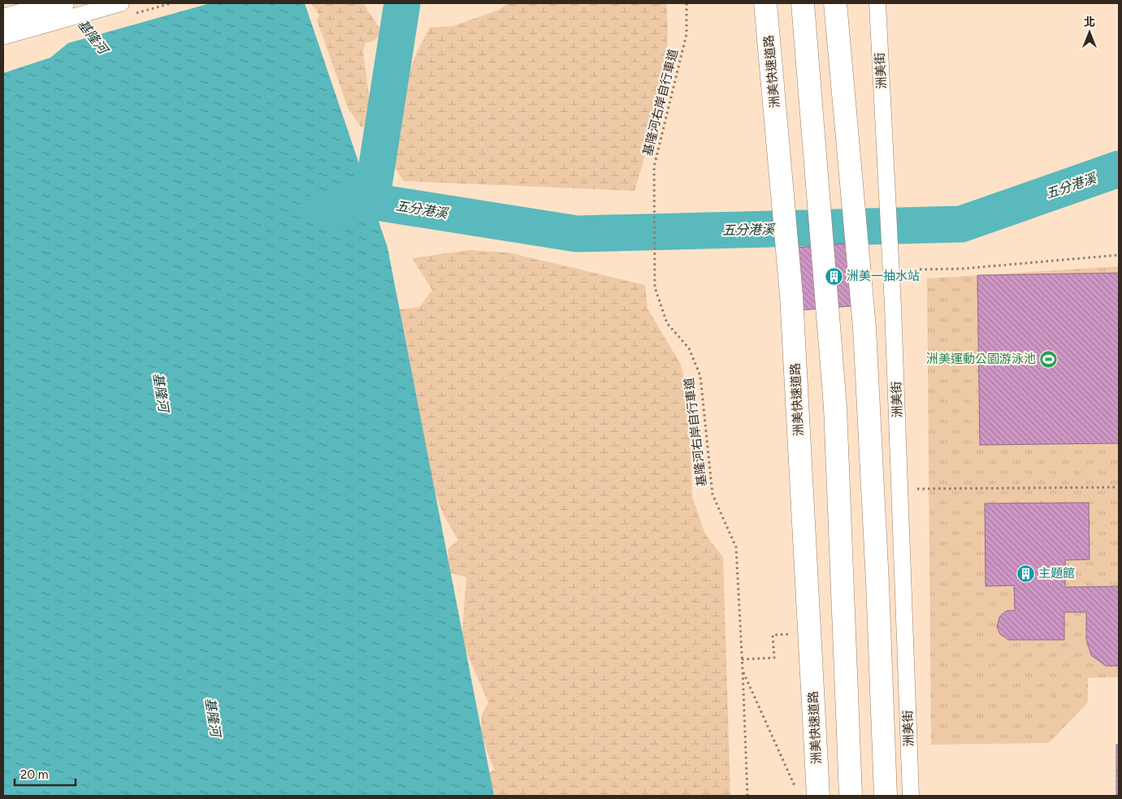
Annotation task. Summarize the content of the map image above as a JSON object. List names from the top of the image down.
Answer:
{
  "streets": {
    "main road": ["洲美快速道路"],
    "street": ["洲美街"],
    "path": ["基隆河右岸自行車道"]
  },
  "water": ["基隆河", "五分港溪"],
  "places": {
    "building": ["洲美一抽水站", "主題館"],
    "sports": ["洲美運動公園游泳池"]
  },
  "scale_bar": "20 m",
  "north": "top"
}
